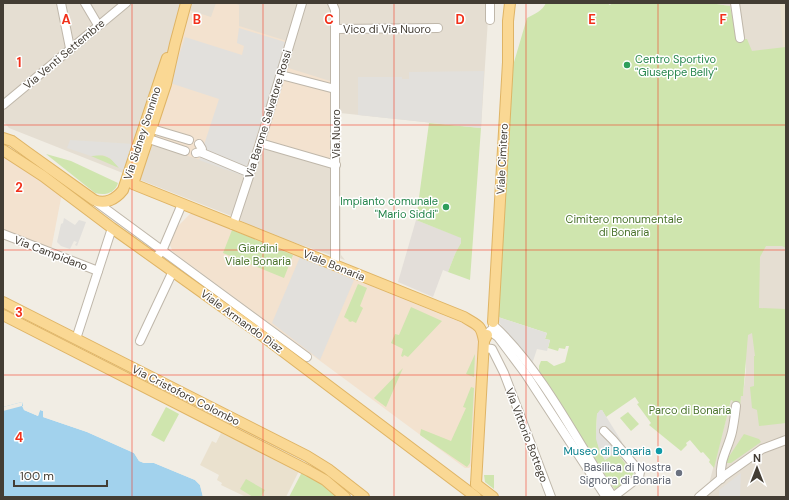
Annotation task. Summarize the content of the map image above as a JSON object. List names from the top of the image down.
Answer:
{
  "streets": {
    "main road": [
      "Via Sidney Sonnino",
      "Viale Cimitero",
      "Viale Bonaria",
      "Viale Armando Diaz",
      "Via Cristoforo Colombo"
    ],
    "street": [
      "Vico di Via Nuoro",
      "Via Venti Settembre",
      "Via Barone Salvatore Rossi",
      "Via Nuoro",
      "Via Campidano",
      "Via Vittorio Bottego"
    ]
  },
  "crossings": [
    ["Vico di Via Nuoro", "Via Nuoro"],
    ["Via Barone Salvatore Rossi", "Viale Bonaria"],
    ["Via Sidney Sonnino", "Viale Bonaria"],
    ["Via Sidney Sonnino", "Viale Armando Diaz"],
    ["Via Nuoro", "Viale Bonaria"],
    ["Viale Cimitero", "Viale Bonaria"],
    ["Viale Cimitero", "Viale Armando Diaz"],
    ["Viale Cimitero", "Via Vittorio Bottego"],
    ["Viale Bonaria", "Via Vittorio Bottego"]
  ],
  "parks": ["Cimitero monumentale di Bonaria", "Giardini Viale Bonaria", "Parco di Bonaria"],
  "places": [
    "Centro Sportivo \"Giuseppe Belly\"",
    "Impianto comunale \"Mario Siddi\"",
    "Museo di Bonaria",
    "Basilica di Nostra Signora di Bonaria"
  ],
  "scale_bar": "100 m",
  "north": "top",
  "grid": {
    "columns": [
      "A",
      "B",
      "C",
      "D",
      "E",
      "F"
    ],
    "rows": [
      "1",
      "2",
      "3",
      "4"
    ]
  }
}
